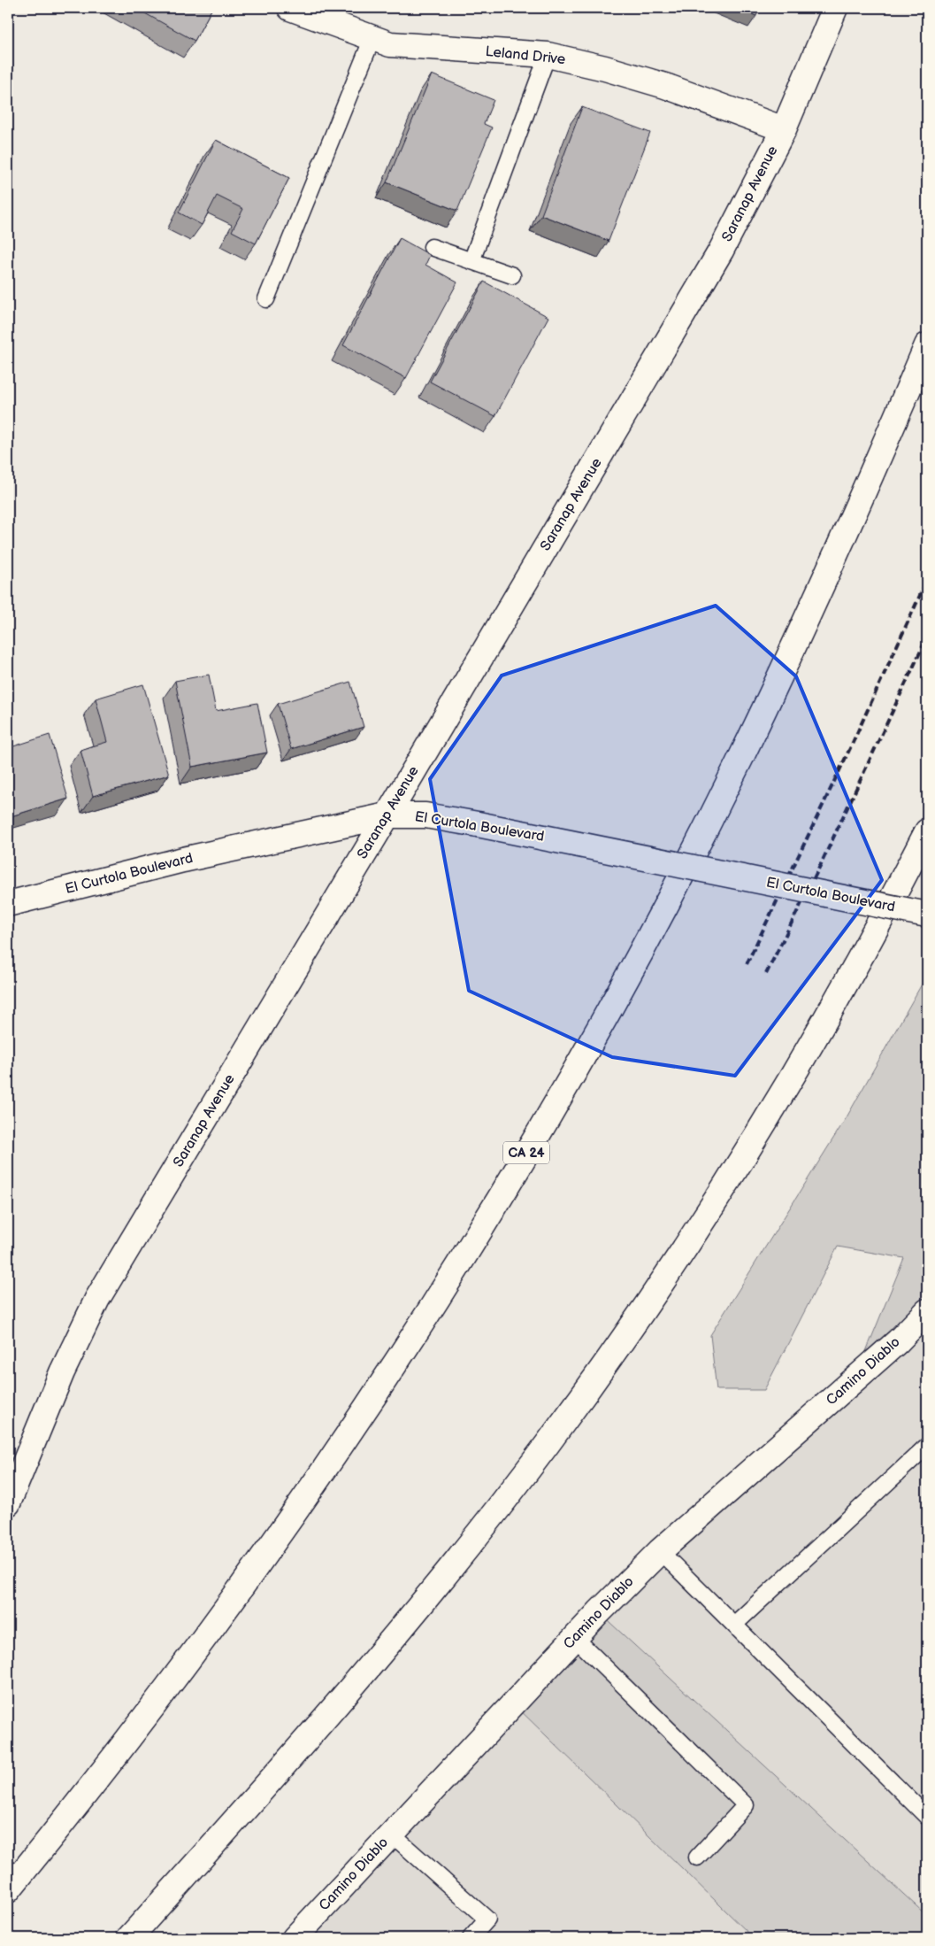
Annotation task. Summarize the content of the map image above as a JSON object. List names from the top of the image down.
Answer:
{
  "streets": {
    "main road": [
      "Leland Drive",
      "Saranap Avenue",
      "El Curtola Boulevard",
      "CA 24",
      "Camino Diablo"
    ]
  },
  "crossings": [
    ["Leland Drive", "Saranap Avenue"],
    ["Saranap Avenue", "El Curtola Boulevard"]
  ]
}
